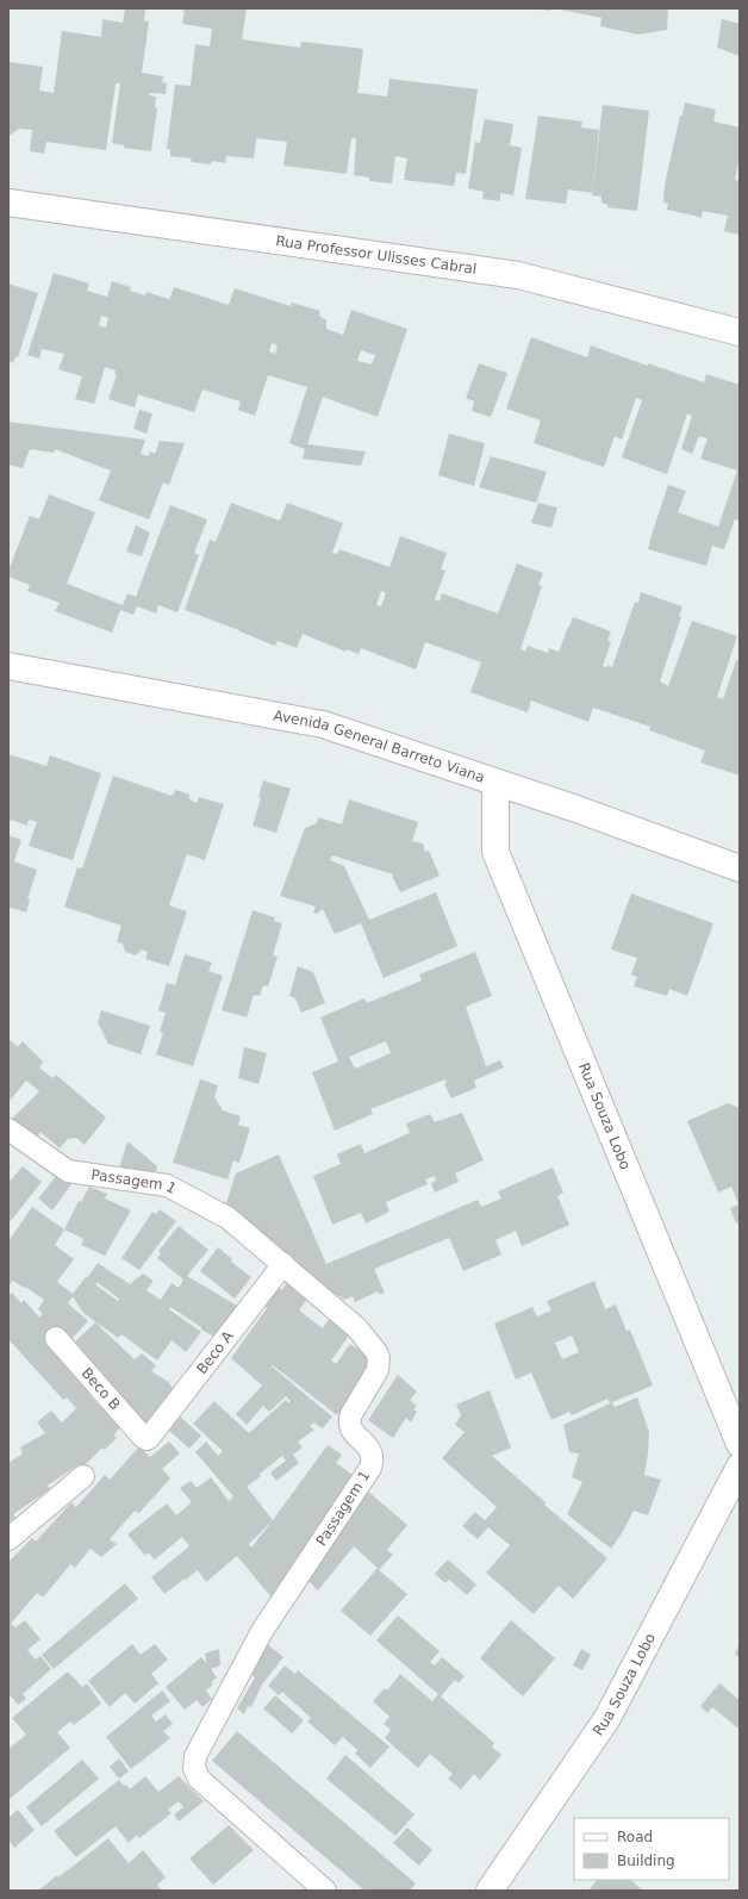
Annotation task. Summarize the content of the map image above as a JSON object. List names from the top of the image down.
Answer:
{
  "streets": {
    "street": ["Rua Professor Ulisses Cabral", "Avenida General Barreto Viana", "Rua Souza Lobo"],
    "lane": ["Passagem 1", "Beco A", "Beco B"]
  },
  "crossings": [
    ["Avenida General Barreto Viana", "Rua Souza Lobo"],
    ["Passagem 1", "Beco A"],
    ["Beco A", "Beco B"]
  ],
  "legend": ["Road", "Building"]
}
